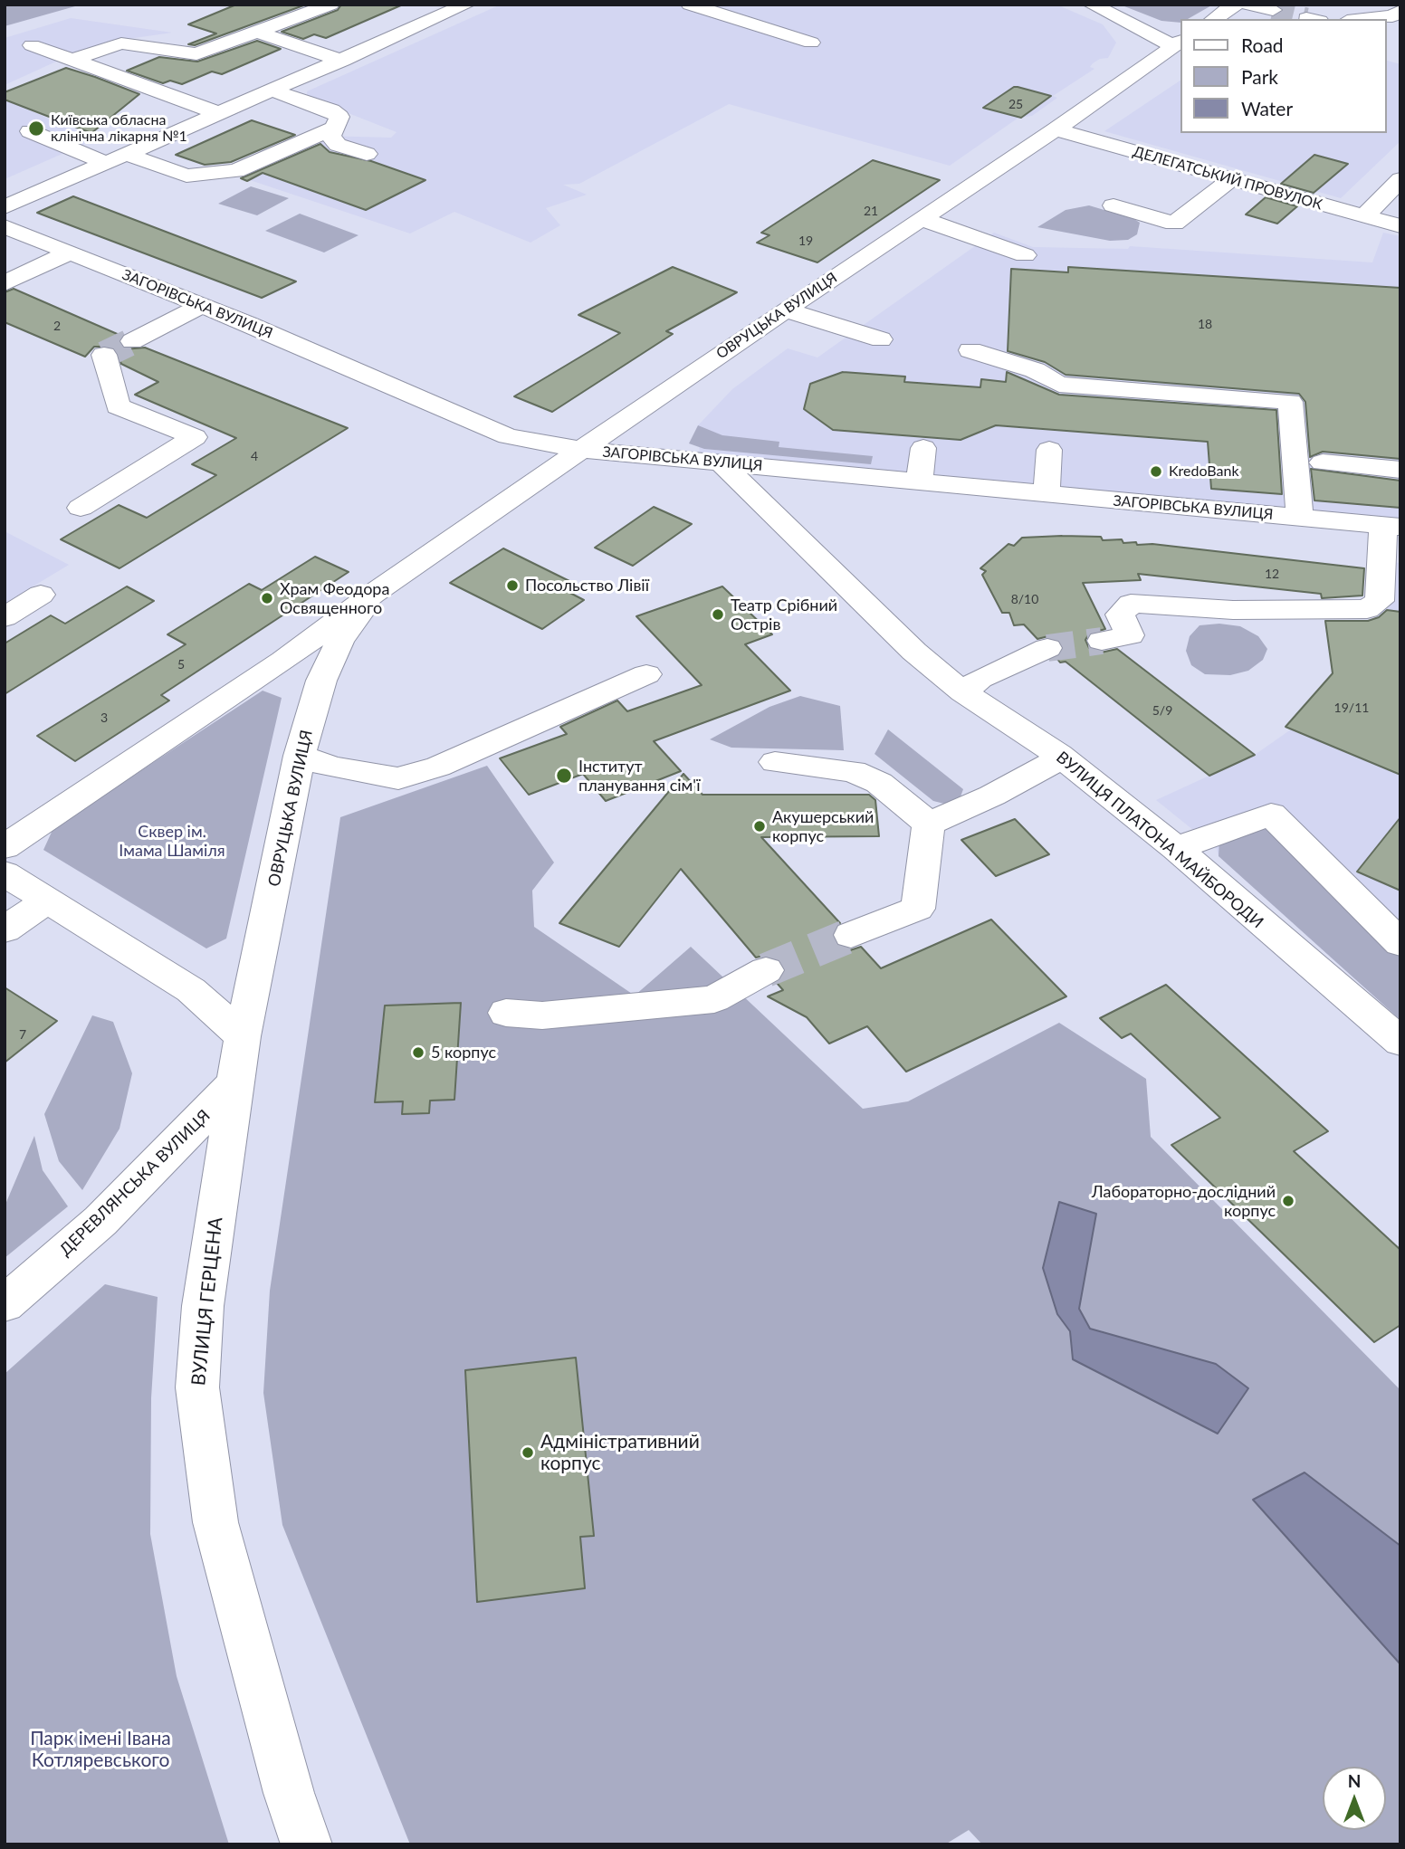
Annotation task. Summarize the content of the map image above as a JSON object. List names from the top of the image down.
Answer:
{
  "streets": {
    "street": [
      "ДЕЛЕГАТСЬКИЙ ПРОВУЛОК",
      "ЗАГОРІВСЬКА ВУЛИЦЯ",
      "ОВРУЦЬКА ВУЛИЦЯ",
      "ВУЛИЦЯ ПЛАТОНА МАЙБОРОДИ",
      "ДЕРЕВЛЯНСЬКА ВУЛИЦЯ",
      "ВУЛИЦЯ ГЕРЦЕНА"
    ]
  },
  "crossings": [
    ["ДЕЛЕГАТСЬКИЙ ПРОВУЛОК", "ОВРУЦЬКА ВУЛИЦЯ"],
    ["ЗАГОРІВСЬКА ВУЛИЦЯ", "ОВРУЦЬКА ВУЛИЦЯ"],
    ["ЗАГОРІВСЬКА ВУЛИЦЯ", "ВУЛИЦЯ ПЛАТОНА МАЙБОРОДИ"],
    ["ОВРУЦЬКА ВУЛИЦЯ", "ВУЛИЦЯ ГЕРЦЕНА"],
    ["ДЕРЕВЛЯНСЬКА ВУЛИЦЯ", "ВУЛИЦЯ ГЕРЦЕНА"]
  ],
  "parks": ["Сквер ім. Імама Шаміля", "Парк імені Івана Котляревського"],
  "places": [
    "Київська обласна клінічна лікарня №1",
    "KredoBank",
    "Посольство Лівії",
    "Храм Феодора Освященного",
    "Театр Срібний Острів",
    "Інститут планування сім'ї",
    "Акушерський корпус",
    "5 корпус",
    "Лабораторно-дослідний корпус",
    "Адміністративний корпус"
  ],
  "house_numbers": [
    "25",
    "21",
    "19",
    "18",
    "2",
    "4",
    "12",
    "8/10",
    "5",
    "19/11",
    "5/9",
    "3",
    "7"
  ],
  "legend": ["Road", "Park", "Water"],
  "north": "top"
}
